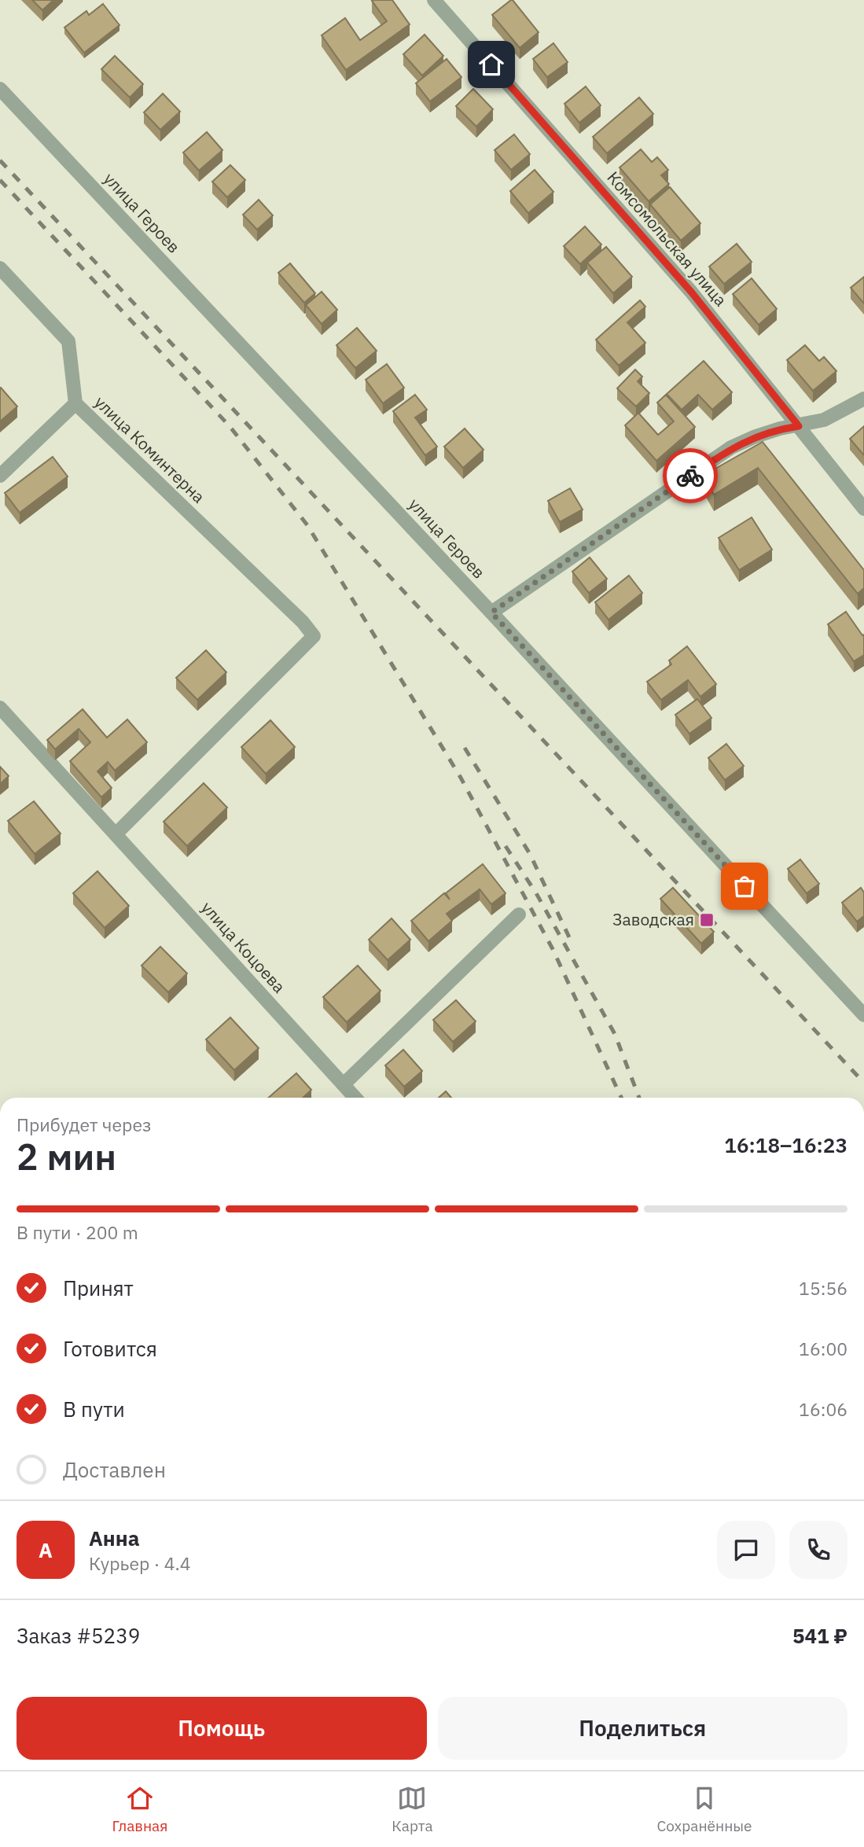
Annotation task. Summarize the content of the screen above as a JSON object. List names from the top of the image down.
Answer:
{
  "streets": {
    "street": [
      "улица Героев",
      "Комсомольская улица",
      "улица Коминтерна",
      "улица Коцоева"
    ]
  },
  "crossings": [
    ["улица Коминтерна", "улица Коцоева"]
  ],
  "places": {
    "transit": ["Заводская"]
  },
  "page": {
    "heading": ["2 мин", "Прибудет через", "16:18–16:23"],
    "panel": [
      "Анна",
      "Курьер · 4.4",
      "Заказ #5239",
      "541 ₽"
    ],
    "bar": "В пути · 200 m",
    "list": [
      ["Принят", "15:56"],
      ["Готовится", "16:00"],
      ["В пути", "16:06"],
      "Доставлен"
    ],
    "round": "А",
    "buttons": ["Помощь", "Поделиться"],
    "tabs": ["Главная", "Карта", "Сохранённые"]
  }
}
